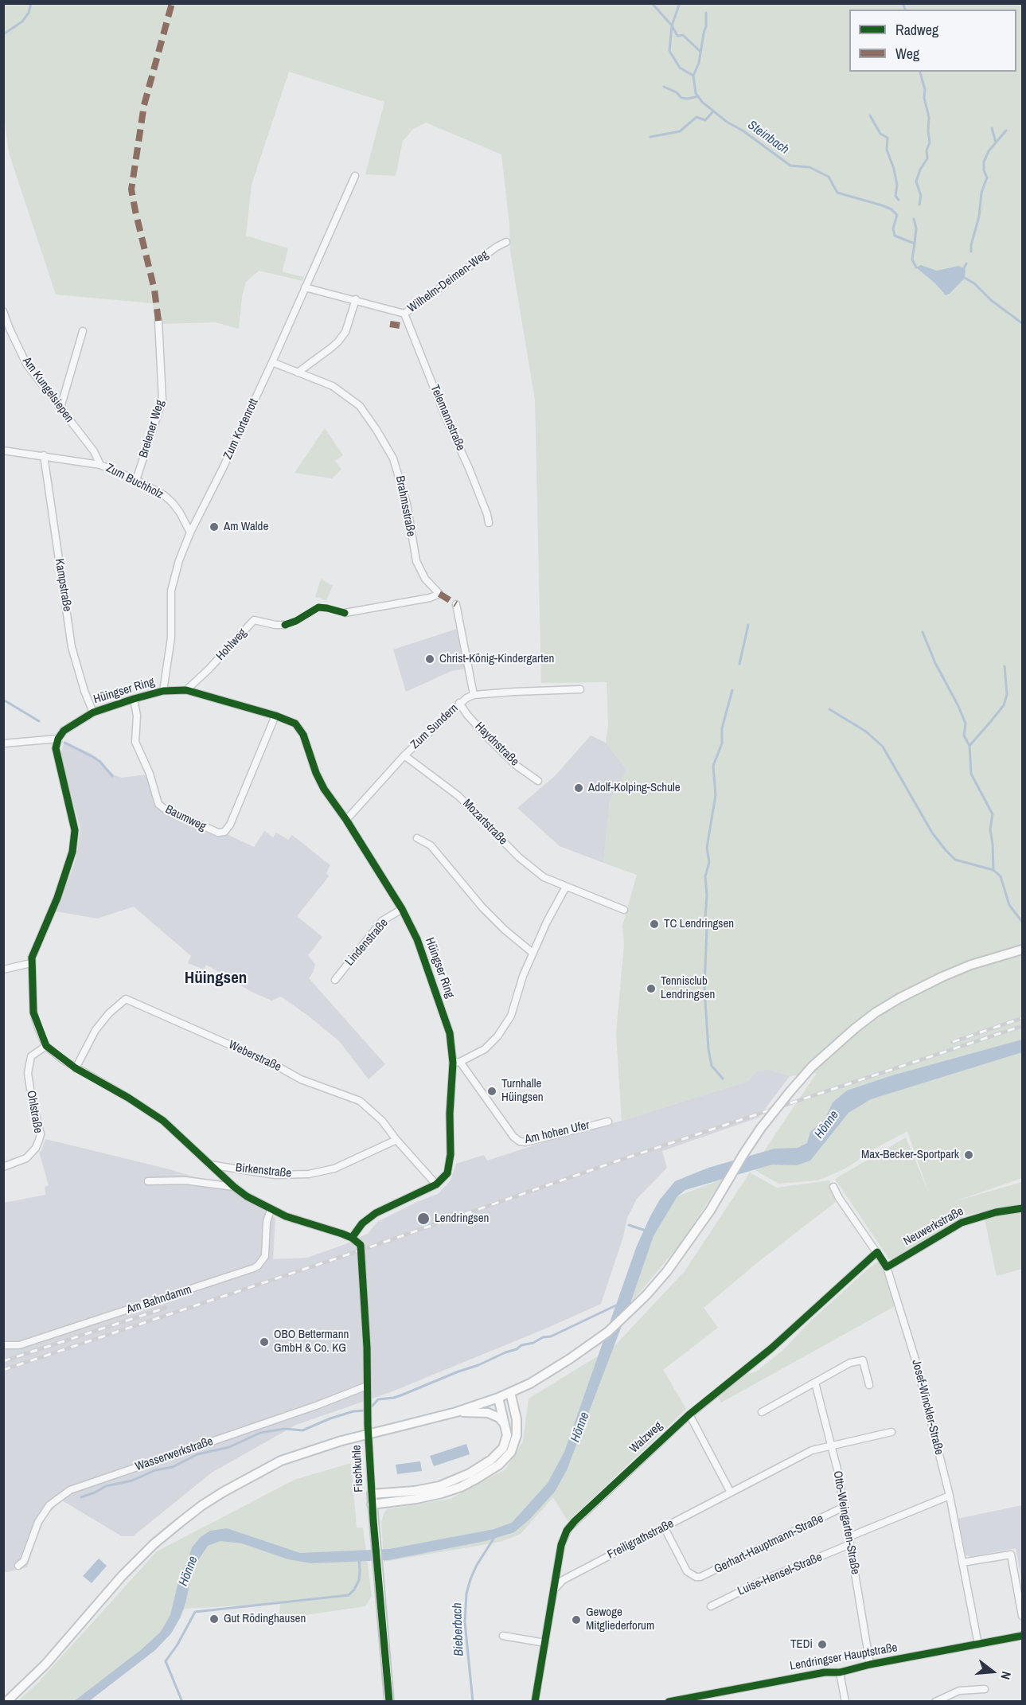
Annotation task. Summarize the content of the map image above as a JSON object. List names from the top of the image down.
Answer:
{
  "streets": {
    "main road": ["Fischkuhle"],
    "street": [
      "Wilhelm-Deimen-Weg",
      "Am Kungelsiepen",
      "Telemannstraße",
      "Brelener Weg",
      "Zum Kortenrott",
      "Zum Buchholz",
      "Brahmsstraße",
      "Kampstraße",
      "Hohlweg",
      "Hüingser Ring",
      "Zum Sundern",
      "Haydnstraße",
      "Baumweg",
      "Mozartstraße",
      "Lindenstraße",
      "Weberstraße",
      "Ohlstraße",
      "Am hohen Ufer",
      "Birkenstraße",
      "Neuwerkstraße",
      "Am Bahndamm",
      "Josef-Winckler-Straße",
      "Walzweg",
      "Wasserwerkstraße",
      "Otto-Weingarten-Straße",
      "Freiligrathstraße",
      "Gerhart-Hauptmann-Straße",
      "Luise-Hensel-Straße",
      "Lendringser Hauptstraße"
    ]
  },
  "crossings": [
    ["Wilhelm-Deimen-Weg", "Telemannstraße"],
    ["Wilhelm-Deimen-Weg", "Zum Kortenrott"],
    ["Am Kungelsiepen", "Zum Buchholz"],
    ["Brelener Weg", "Zum Buchholz"],
    ["Zum Kortenrott", "Zum Buchholz"],
    ["Zum Kortenrott", "Brahmsstraße"],
    ["Zum Kortenrott", "Hüingser Ring"],
    ["Zum Buchholz", "Kampstraße"],
    ["Kampstraße", "Hüingser Ring"],
    ["Hohlweg", "Hüingser Ring"],
    ["Hüingser Ring", "Zum Sundern"],
    ["Hüingser Ring", "Baumweg"],
    ["Hüingser Ring", "Lindenstraße"],
    ["Hüingser Ring", "Weberstraße"],
    ["Hüingser Ring", "Am hohen Ufer"],
    ["Zum Sundern", "Haydnstraße"],
    ["Zum Sundern", "Mozartstraße"],
    ["Weberstraße", "Birkenstraße"],
    ["Neuwerkstraße", "Josef-Winckler-Straße"],
    ["Josef-Winckler-Straße", "Walzweg"],
    ["Josef-Winckler-Straße", "Luise-Hensel-Straße"],
    ["Josef-Winckler-Straße", "Lendringser Hauptstraße"],
    ["Walzweg", "Freiligrathstraße"],
    ["Wasserwerkstraße", "Fischkuhle"],
    ["Otto-Weingarten-Straße", "Freiligrathstraße"],
    ["Otto-Weingarten-Straße", "Gerhart-Hauptmann-Straße"],
    ["Otto-Weingarten-Straße", "Luise-Hensel-Straße"],
    ["Otto-Weingarten-Straße", "Lendringser Hauptstraße"],
    ["Freiligrathstraße", "Gerhart-Hauptmann-Straße"]
  ],
  "districts": ["Hüingsen"],
  "water": ["Steinbach", "Hönne", "Bieberbach"],
  "places": [
    "Am Walde",
    "Christ-König-Kindergarten",
    "Adolf-Kolping-Schule",
    "TC Lendringsen",
    "Tennisclub Lendringsen",
    "Turnhalle Hüingsen",
    "Max-Becker-Sportpark",
    "Lendringsen",
    "OBO Bettermann GmbH & Co. KG",
    "Gut Rödinghausen",
    "Gewoge Mitgliederforum",
    "TEDi"
  ],
  "legend": ["Radweg", "Weg"],
  "north": "right"
}
